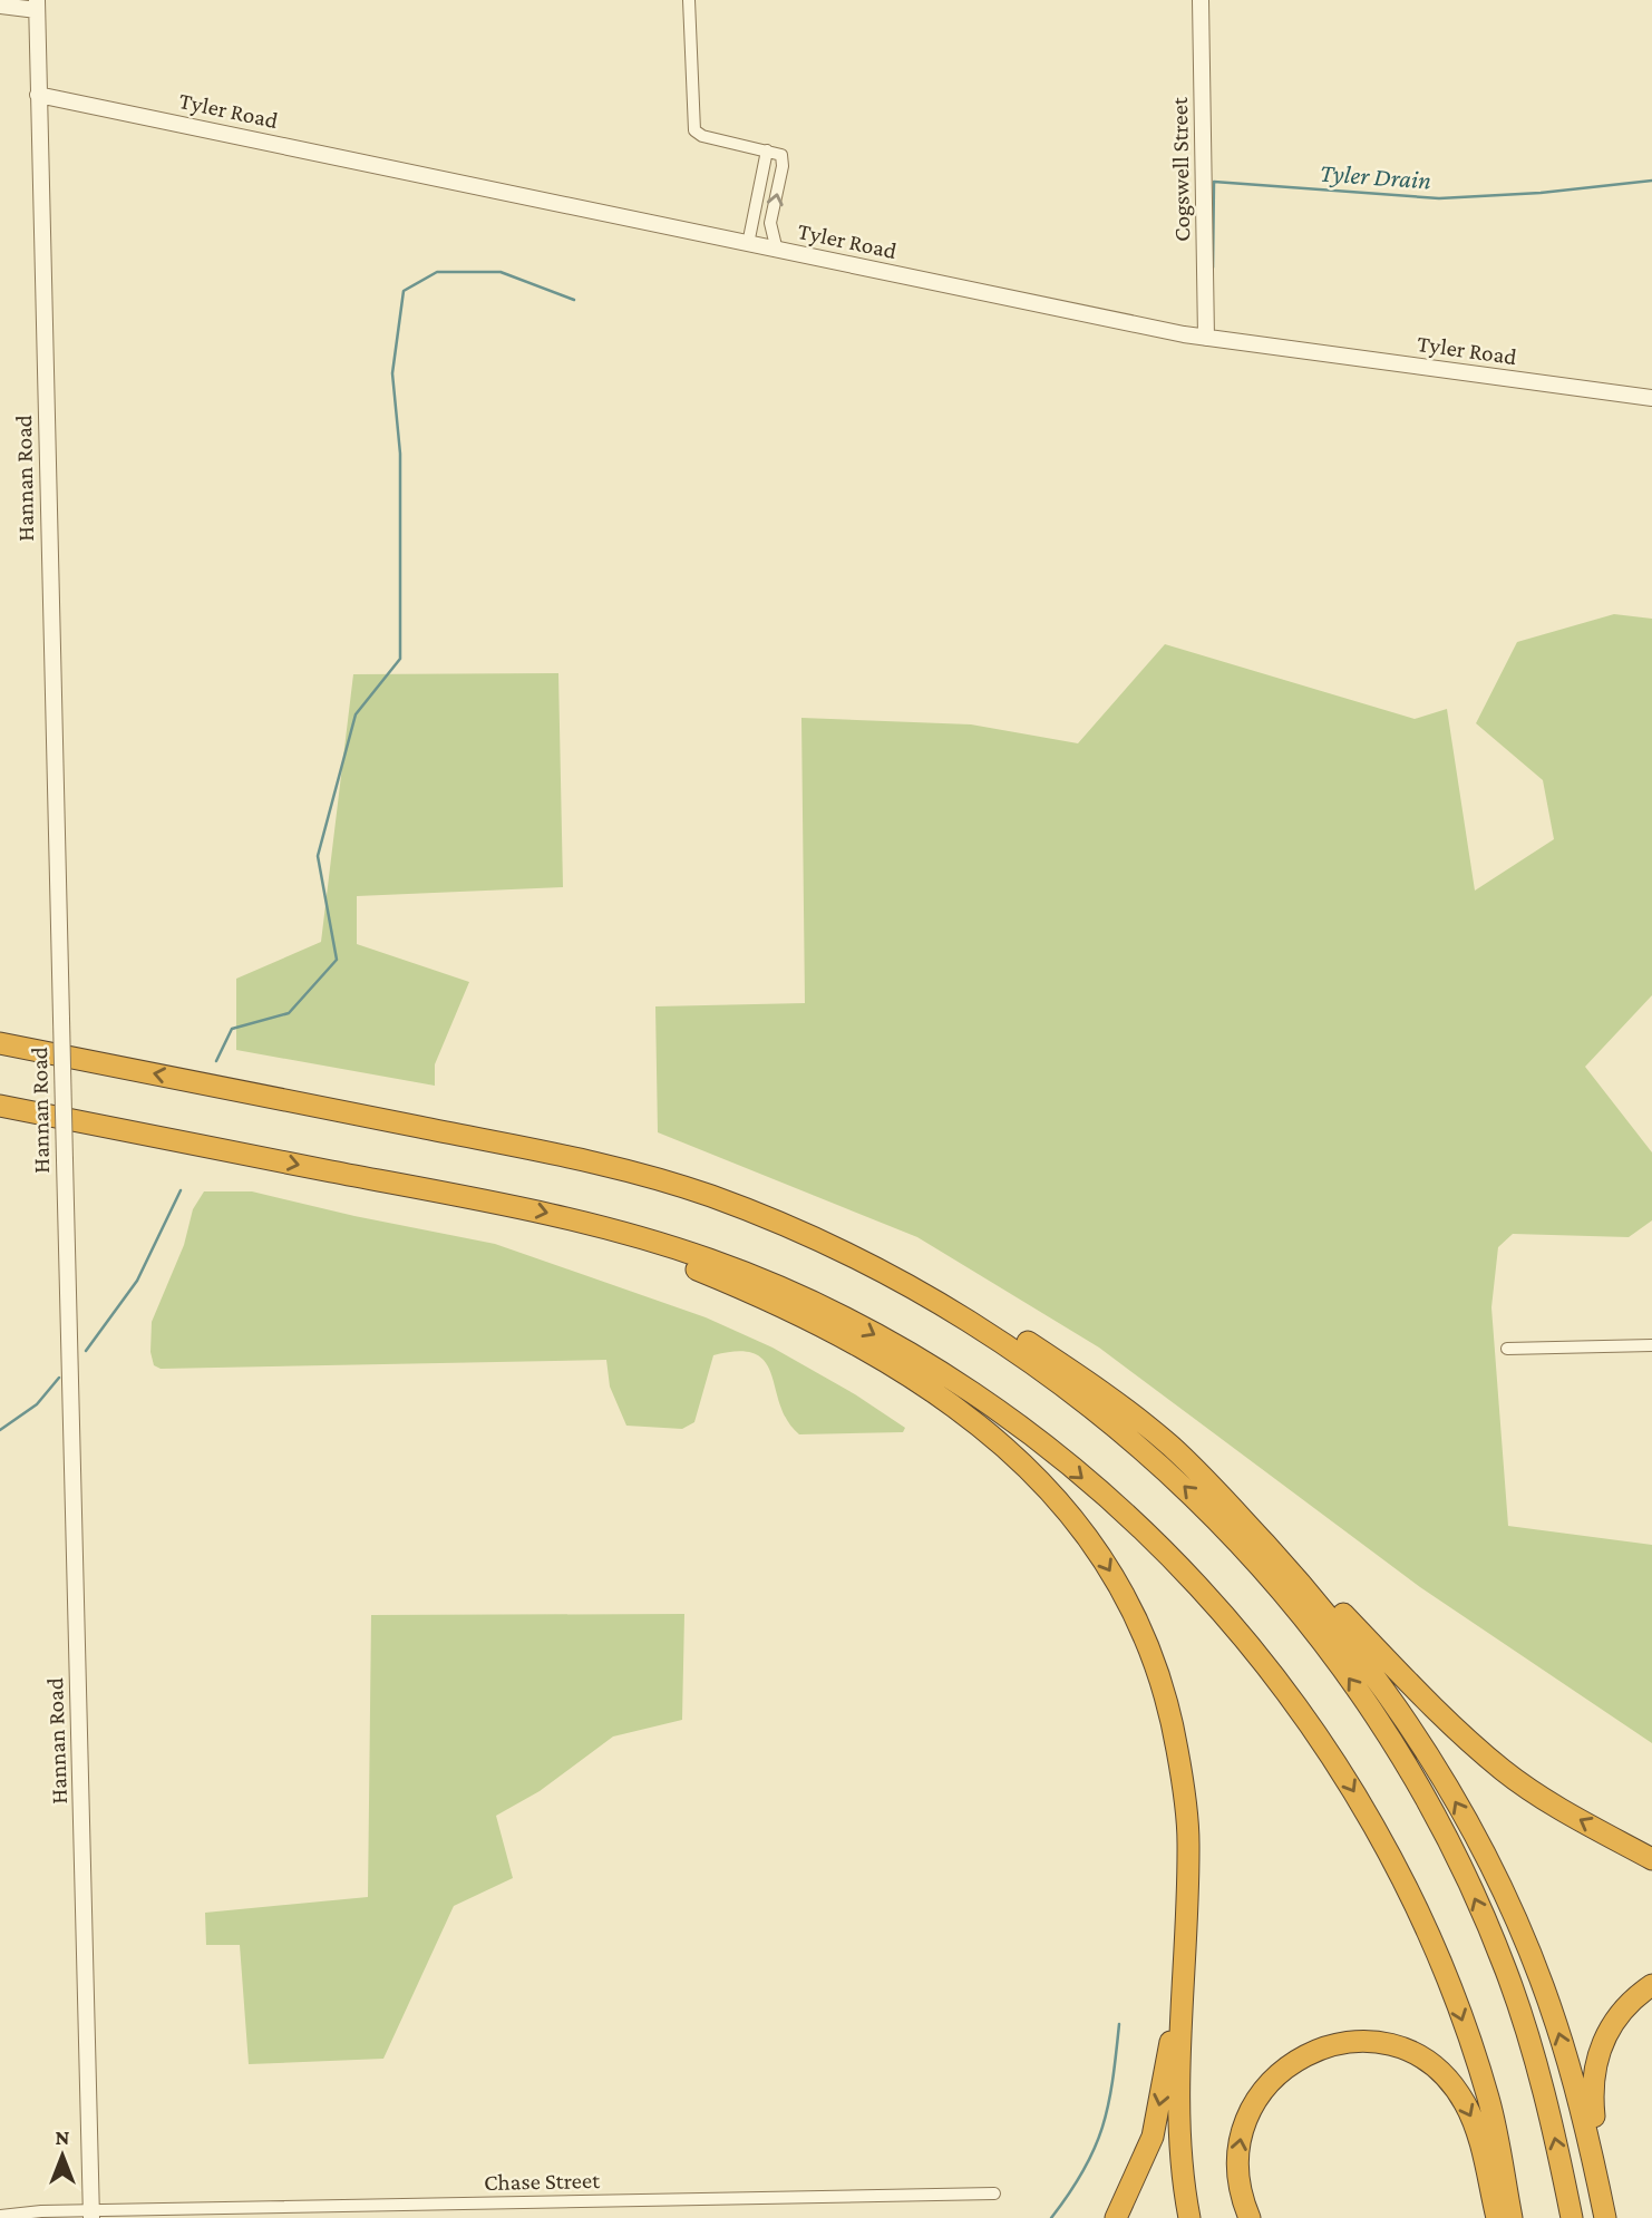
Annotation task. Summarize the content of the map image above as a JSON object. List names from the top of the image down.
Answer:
{
  "streets": {
    "street": [
      "Tyler Road",
      "Cogswell Street",
      "Hannan Road",
      "Chase Street"
    ]
  },
  "crossings": [
    ["Tyler Road", "Cogswell Street"],
    ["Tyler Road", "Hannan Road"],
    ["Hannan Road", "Chase Street"]
  ],
  "water": ["Tyler Drain"],
  "north": "top"
}
